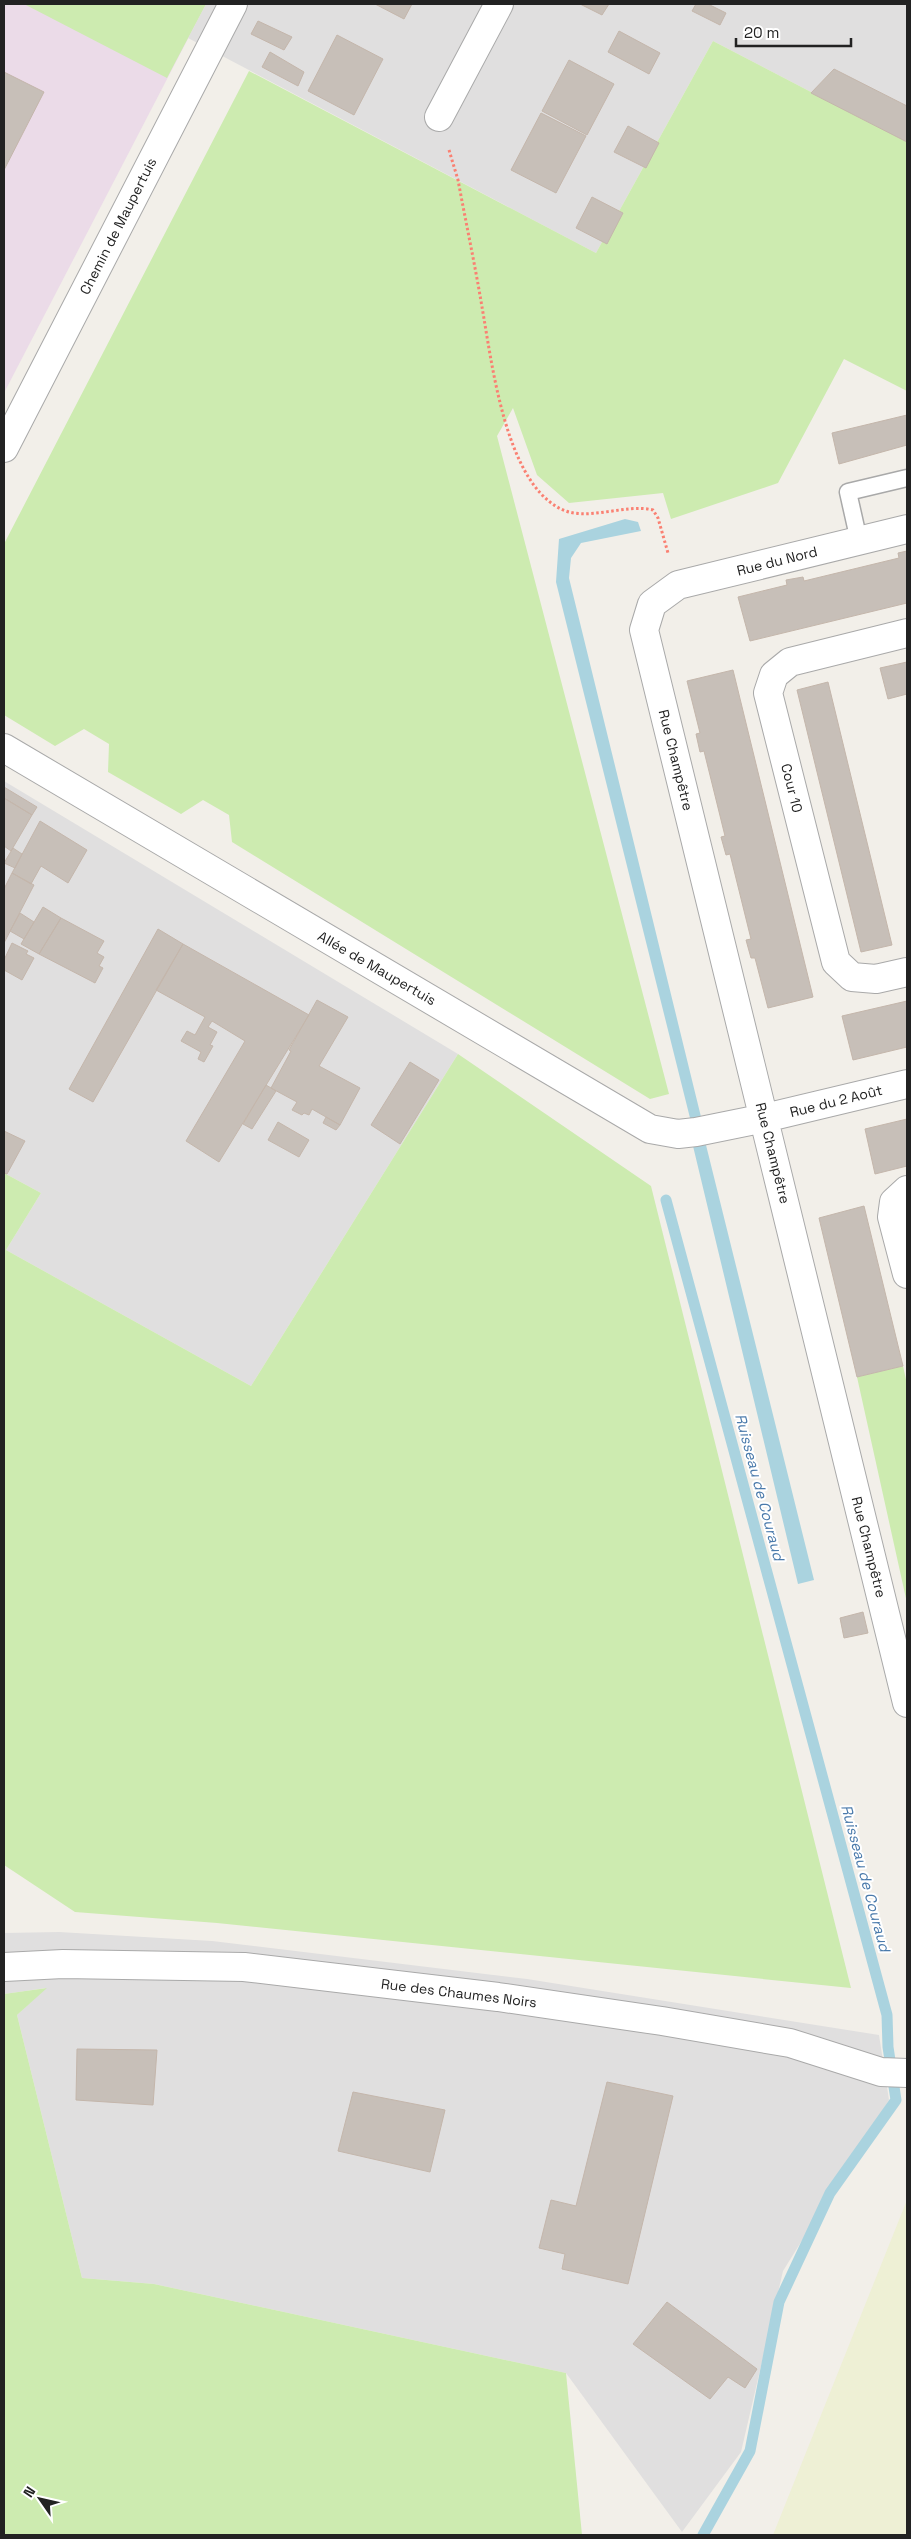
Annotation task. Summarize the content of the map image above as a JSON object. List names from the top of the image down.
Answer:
{
  "streets": {
    "street": [
      "Chemin de Maupertuis",
      "Rue du Nord",
      "Rue Champêtre",
      "Cour 10",
      "Allée de Maupertuis",
      "Rue du 2 Août",
      "Rue des Chaumes Noirs"
    ]
  },
  "crossings": [
    ["Rue du Nord", "Rue Champêtre"],
    ["Rue Champêtre", "Allée de Maupertuis"],
    ["Rue Champêtre", "Rue du 2 Août"],
    ["Allée de Maupertuis", "Rue du 2 Août"]
  ],
  "water": ["Ruisseau de Couraud"],
  "scale_bar": "20 m",
  "north": "top left"
}
